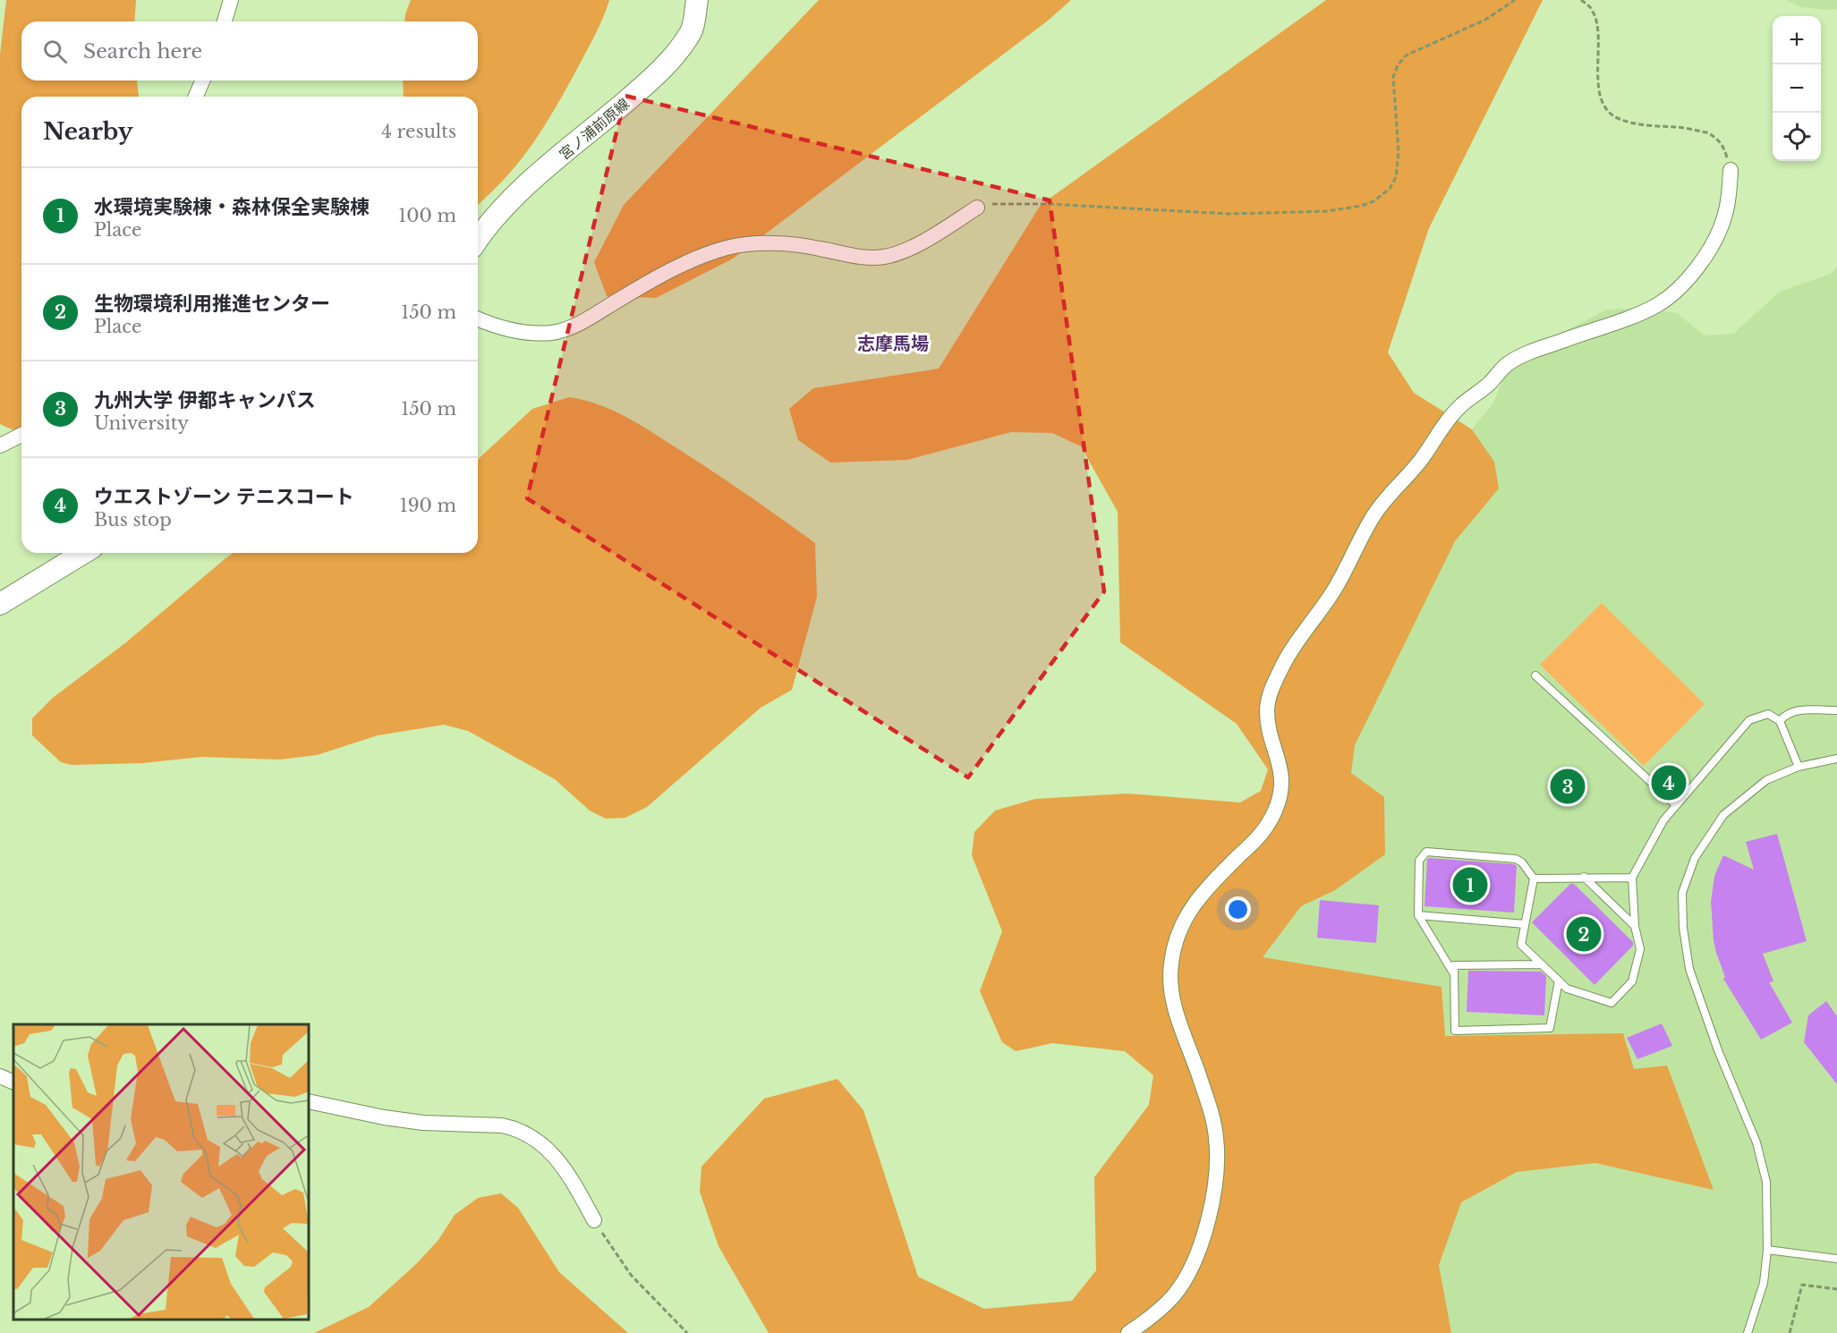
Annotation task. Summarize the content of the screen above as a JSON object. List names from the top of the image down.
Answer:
{
  "streets": {
    "main road": ["宮ノ浦前原線"]
  },
  "districts": ["志摩馬場"],
  "page": {
    "map_buttons": ["+", "−"],
    "search": "Search here",
    "heading": ["Nearby", "4 results"],
    "list": [
      {
        "mark": "1",
        "name": "水環境実験棟・森林保全実験棟",
        "note": "Place",
        "value": "100 m"
      },
      {
        "mark": "2",
        "name": "生物環境利用推進センター",
        "note": "Place",
        "value": "150 m"
      },
      {
        "mark": "3",
        "name": "九州大学 伊都キャンパス",
        "note": "University",
        "value": "150 m"
      },
      {
        "mark": "4",
        "name": "ウエストゾーン テニスコート",
        "note": "Bus stop",
        "value": "190 m"
      }
    ],
    "pins": [
      "4",
      "3",
      "1",
      "2"
    ]
  }
}
